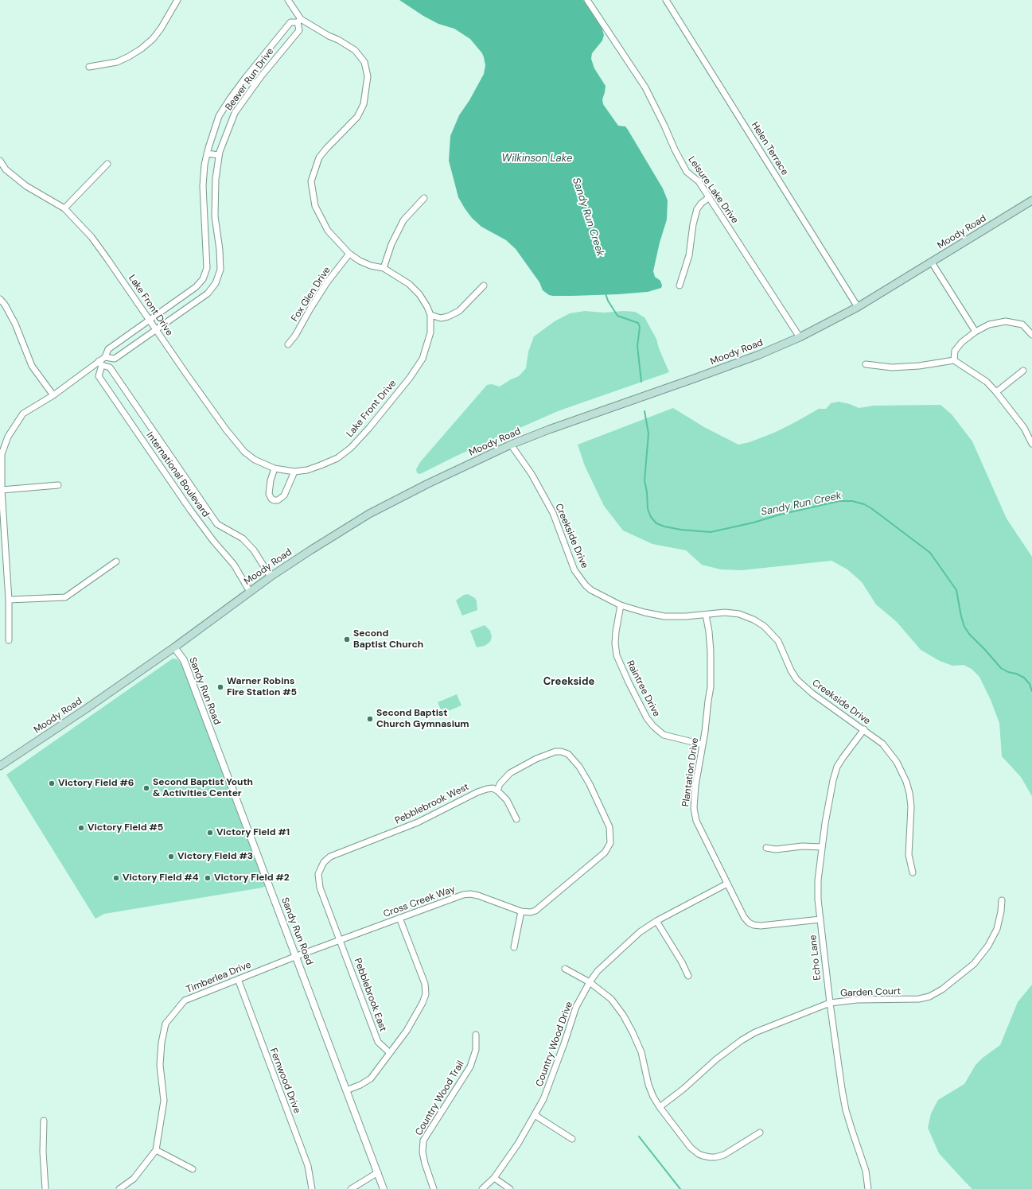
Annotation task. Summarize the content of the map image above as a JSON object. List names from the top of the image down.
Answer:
{
  "streets": {
    "main road": ["Moody Road"],
    "street": [
      "Beaver Run Drive",
      "Helen Terrace",
      "Leisure Lake Drive",
      "Fox Glen Drive",
      "Lake Front Drive",
      "International Boulevard",
      "Creekside Drive",
      "Raintree Drive",
      "Sandy Run Road",
      "Plantation Drive",
      "Pebblebrook West",
      "Cross Creek Way",
      "Echo Lane",
      "Timberlea Drive",
      "Garden Court",
      "Pebblebrook East",
      "Country Wood Drive",
      "Fernwood Drive",
      "Country Wood Trail"
    ]
  },
  "crossings": [
    ["Beaver Run Drive", "Lake Front Drive"],
    ["Helen Terrace", "Moody Road"],
    ["Leisure Lake Drive", "Moody Road"],
    ["Moody Road", "International Boulevard"],
    ["Moody Road", "Creekside Drive"],
    ["Moody Road", "Sandy Run Road"],
    ["Fox Glen Drive", "Lake Front Drive"],
    ["Creekside Drive", "Raintree Drive"],
    ["Creekside Drive", "Plantation Drive"],
    ["Creekside Drive", "Echo Lane"],
    ["Raintree Drive", "Plantation Drive"],
    ["Sandy Run Road", "Cross Creek Way"],
    ["Sandy Run Road", "Timberlea Drive"],
    ["Plantation Drive", "Echo Lane"],
    ["Plantation Drive", "Country Wood Drive"],
    ["Pebblebrook West", "Cross Creek Way"],
    ["Pebblebrook West", "Pebblebrook East"],
    ["Cross Creek Way", "Timberlea Drive"],
    ["Cross Creek Way", "Pebblebrook East"],
    ["Echo Lane", "Garden Court"],
    ["Timberlea Drive", "Fernwood Drive"]
  ],
  "districts": ["Creekside"],
  "water": ["Wilkinson Lake", "Sandy Run Creek"],
  "places": [
    "Second Baptist Church",
    "Warner Robins Fire Station #5",
    "Second Baptist Church Gymnasium",
    "Victory Field #6",
    "Second Baptist Youth & Activities Center",
    "Victory Field #5",
    "Victory Field #1",
    "Victory Field #3",
    "Victory Field #4",
    "Victory Field #2"
  ]
}
